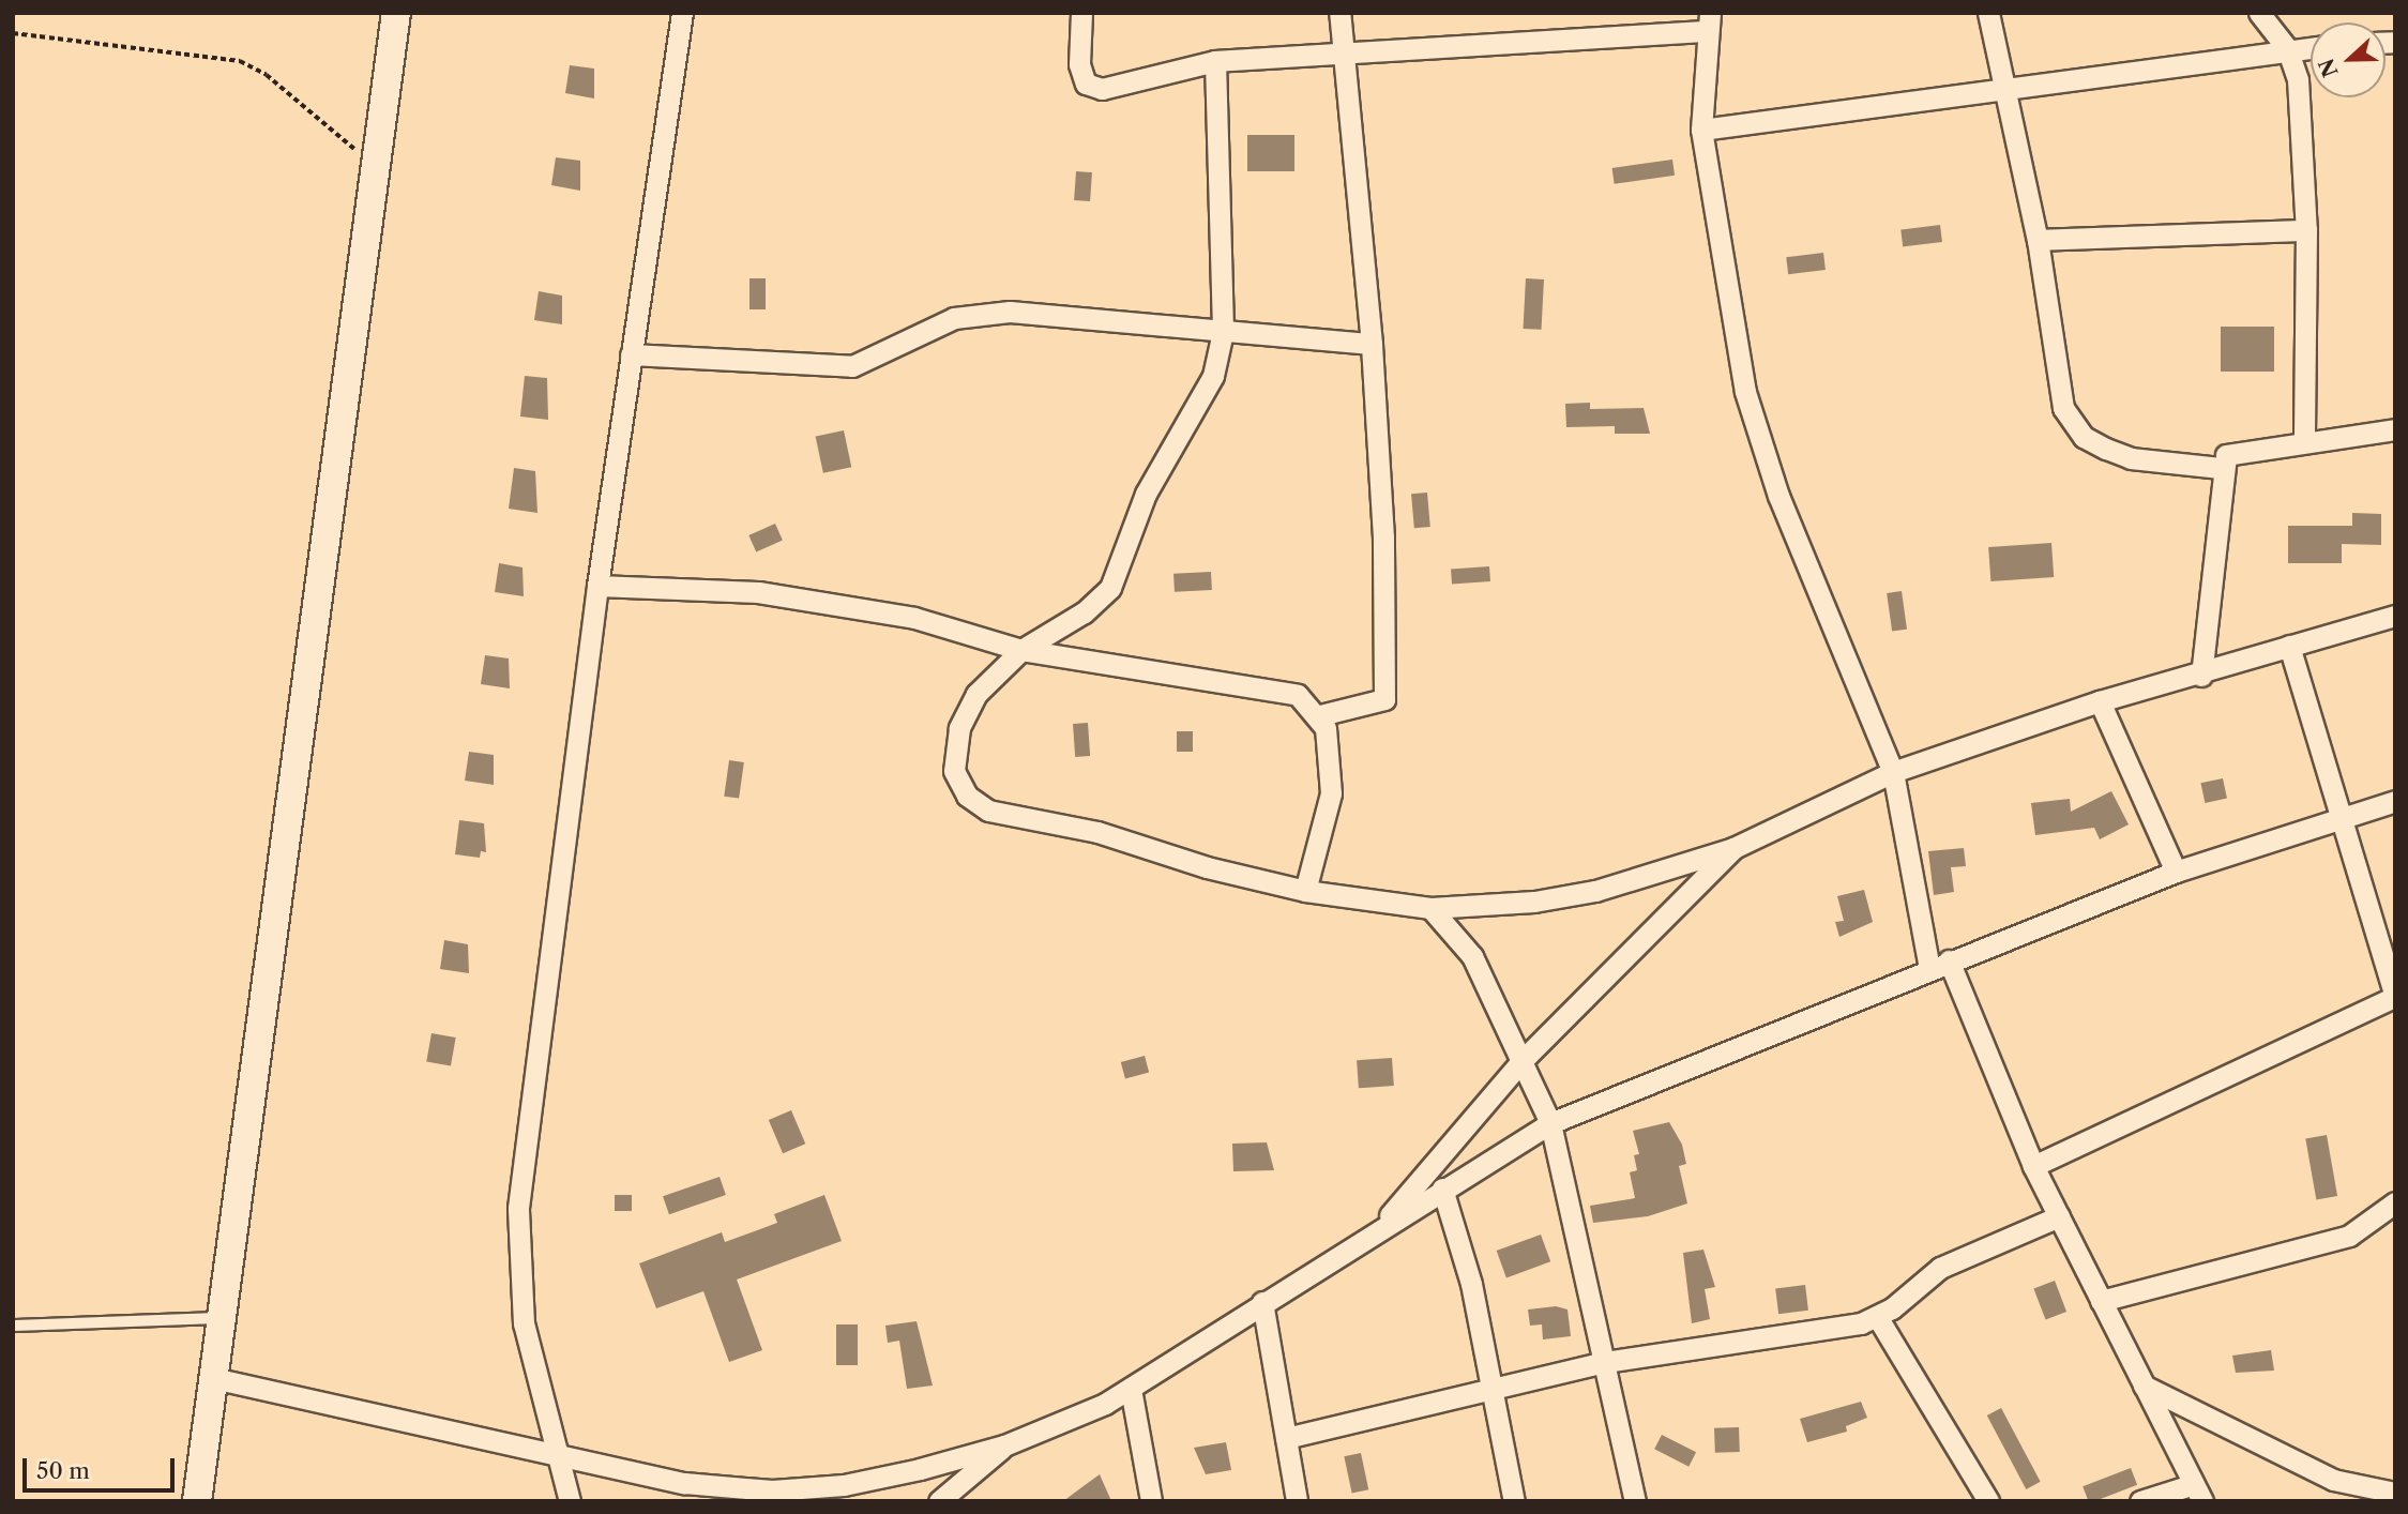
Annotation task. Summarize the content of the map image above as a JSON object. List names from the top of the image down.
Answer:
{
  "scale_bar": "50 m",
  "north": "left"
}
